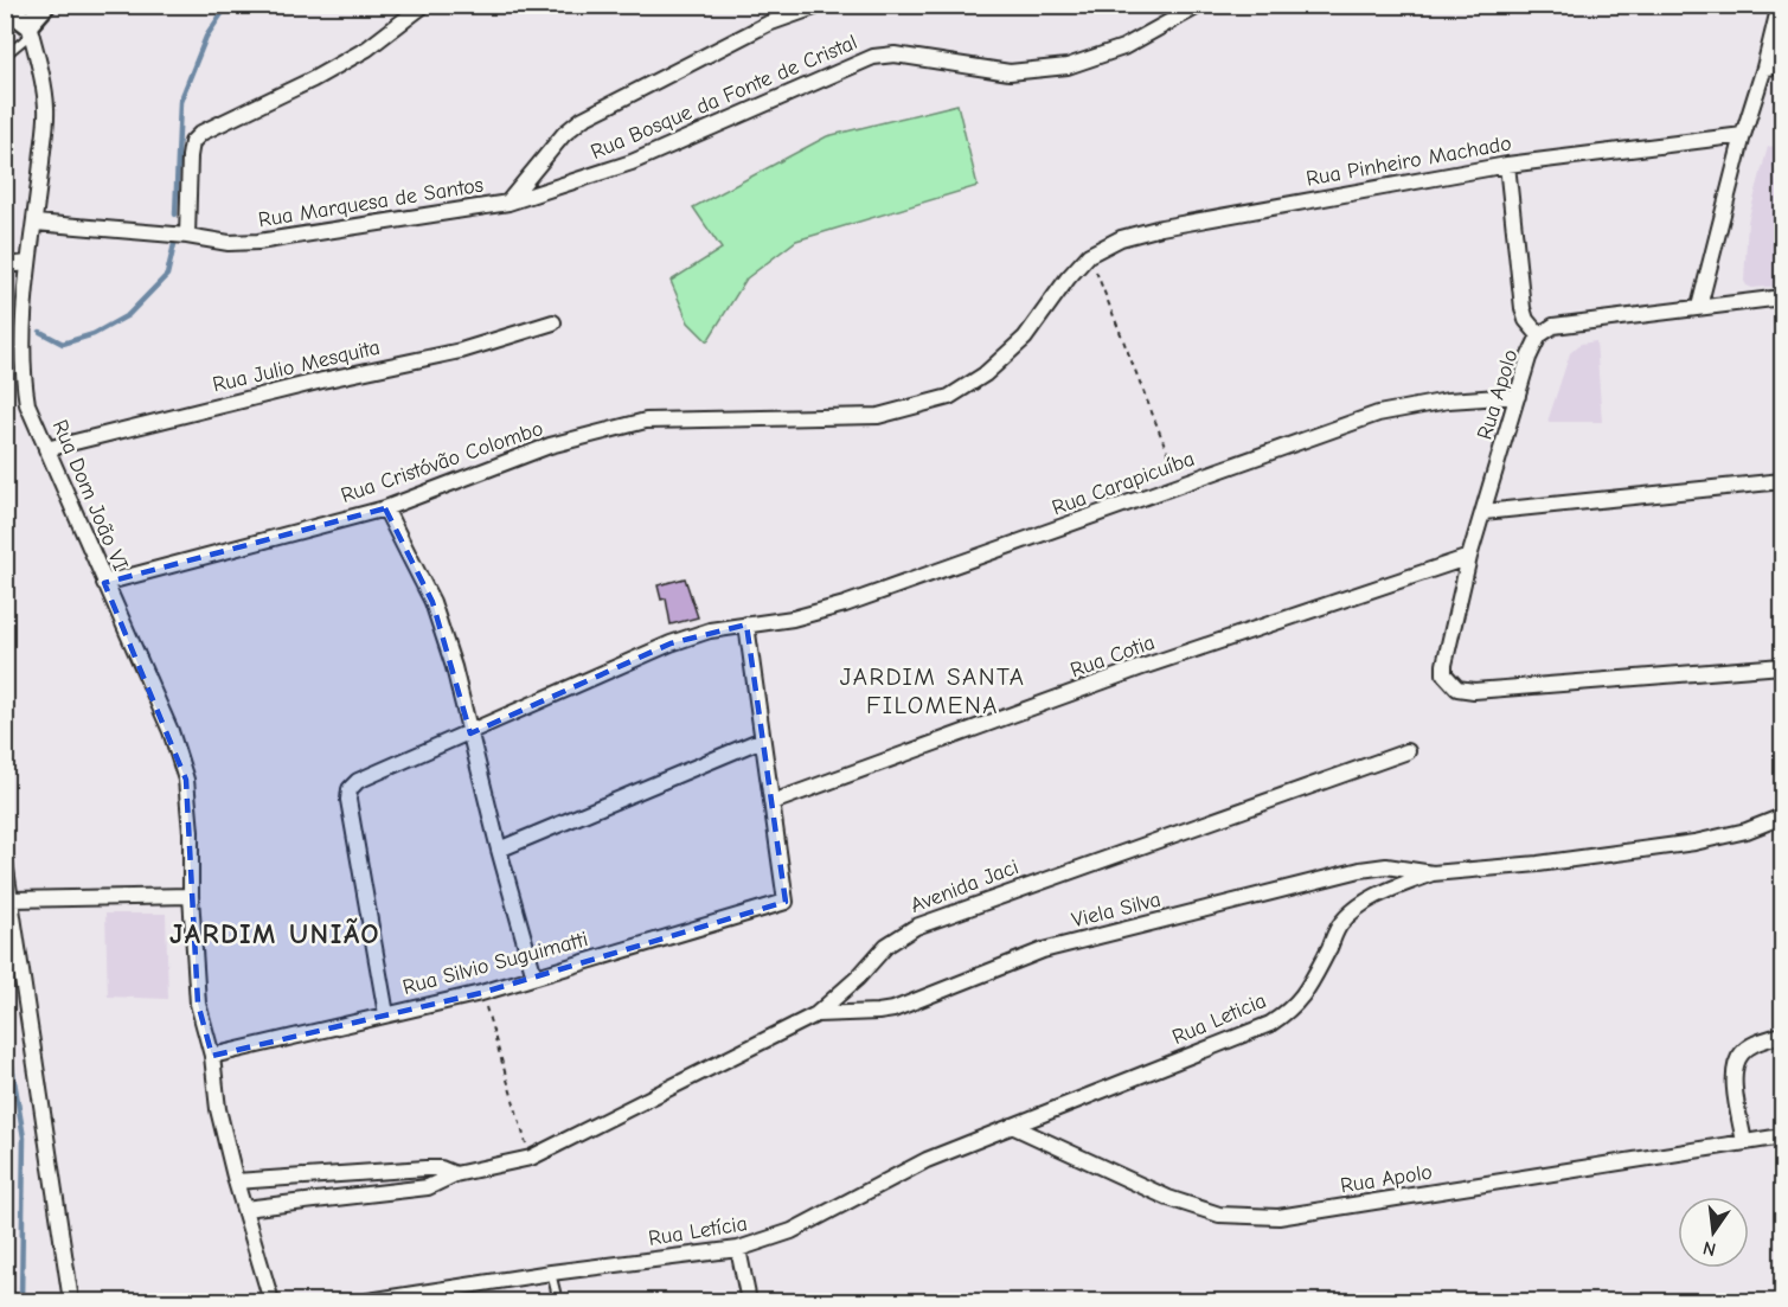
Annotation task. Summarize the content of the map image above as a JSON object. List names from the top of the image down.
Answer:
{
  "streets": {
    "street": [
      "Rua Bosque da Fonte de Cristal",
      "Rua Pinheiro Machado",
      "Rua Marquesa de Santos",
      "Rua Julio Mesquita",
      "Rua Apolo",
      "Rua Cristóvão Colombo",
      "Rua Carapicuíba",
      "Rua Dom João VI",
      "Rua Cotia",
      "Avenida Jaci",
      "Viela Silva",
      "Rua Silvio Suguimatti",
      "Rua Leticia",
      "Rua Letícia"
    ]
  },
  "crossings": [
    ["Rua Bosque da Fonte de Cristal", "Rua Marquesa de Santos"],
    ["Rua Pinheiro Machado", "Rua Cristóvão Colombo"],
    ["Rua Marquesa de Santos", "Rua Dom João VI"],
    ["Rua Julio Mesquita", "Rua Dom João VI"],
    ["Rua Apolo", "Rua Carapicuíba"],
    ["Rua Apolo", "Rua Cotia"],
    ["Rua Apolo", "Rua Leticia"],
    ["Rua Apolo", "Rua Letícia"],
    ["Rua Cristóvão Colombo", "Rua Dom João VI"],
    ["Rua Carapicuíba", "Rua Silvio Suguimatti"],
    ["Rua Dom João VI", "Avenida Jaci"],
    ["Rua Dom João VI", "Rua Silvio Suguimatti"],
    ["Rua Cotia", "Rua Silvio Suguimatti"],
    ["Avenida Jaci", "Viela Silva"],
    ["Viela Silva", "Rua Leticia"],
    ["Rua Leticia", "Rua Letícia"]
  ],
  "districts": ["JARDIM SANTA FILOMENA", "JARDIM UNIÃO"],
  "north": "bottom"
}
